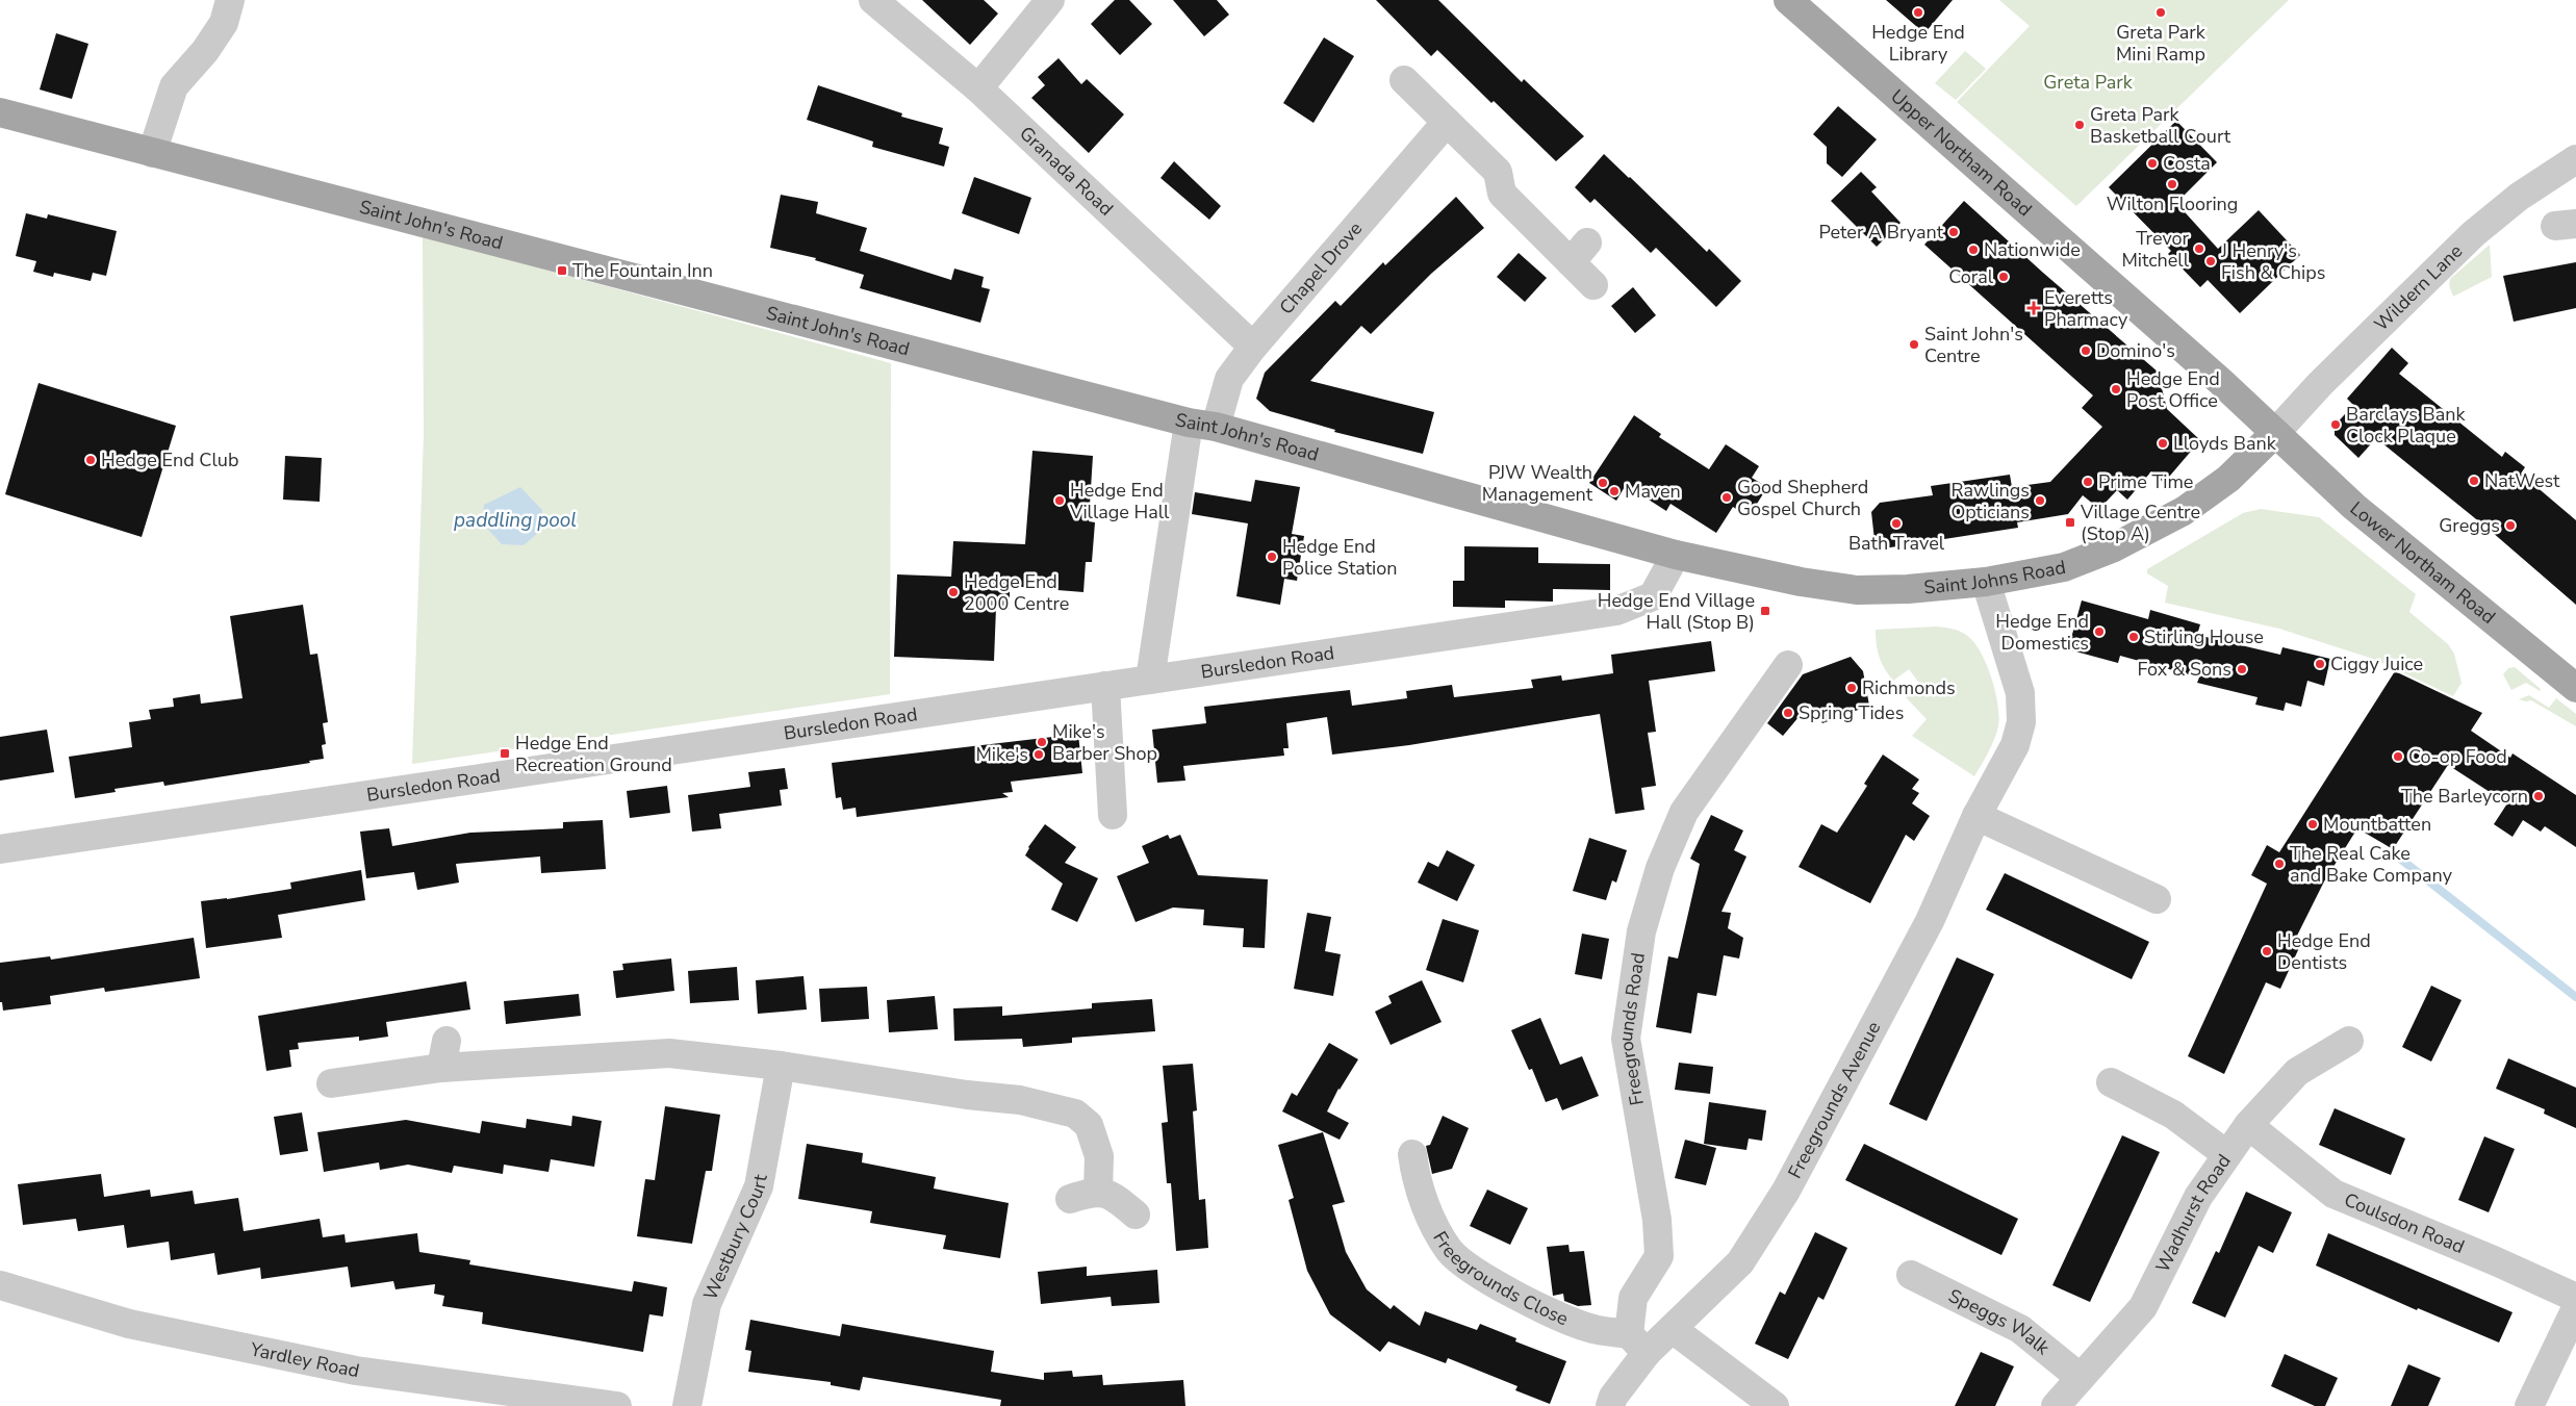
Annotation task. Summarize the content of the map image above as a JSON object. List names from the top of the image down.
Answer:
{
  "streets": {
    "main road": [
      "Upper Northam Road",
      "Saint John's Road",
      "Lower Northam Road",
      "Saint Johns Road"
    ],
    "street": [
      "Granada Road",
      "Chapel Drove",
      "Wildern Lane",
      "Bursledon Road",
      "Freegrounds Road",
      "Freegrounds Avenue",
      "Wadhurst Road",
      "Coulsdon Road",
      "Westbury Court",
      "Freegrounds Close",
      "Speggs Walk",
      "Yardley Road"
    ]
  },
  "crossings": [
    ["Upper Northam Road", "Wildern Lane"],
    ["Upper Northam Road", "Lower Northam Road"],
    ["Upper Northam Road", "Saint Johns Road"],
    ["Granada Road", "Chapel Drove"],
    ["Saint John's Road", "Chapel Drove"],
    ["Saint John's Road", "Saint Johns Road"],
    ["Saint John's Road", "Bursledon Road"],
    ["Wildern Lane", "Lower Northam Road"],
    ["Wildern Lane", "Saint Johns Road"],
    ["Lower Northam Road", "Saint Johns Road"],
    ["Saint Johns Road", "Bursledon Road"],
    ["Saint Johns Road", "Freegrounds Avenue"],
    ["Freegrounds Road", "Freegrounds Avenue"],
    ["Freegrounds Road", "Freegrounds Close"],
    ["Freegrounds Avenue", "Freegrounds Close"],
    ["Wadhurst Road", "Coulsdon Road"],
    ["Wadhurst Road", "Speggs Walk"]
  ],
  "water": ["paddling pool"],
  "parks": ["Greta Park"],
  "places": {
    "other": [
      "Hedge End Library",
      "Greta Park Mini Ramp",
      "Greta Park Basketball Court",
      "Costa",
      "Wilton Flooring",
      "Peter A Bryant",
      "Trevor Mitchell",
      "Nationwide",
      "J Henry's Fish & Chips",
      "Coral",
      "Saint John's Centre",
      "Domino's",
      "Hedge End Post Office",
      "Barclays Bank Clock Plaque",
      "Lloyds Bank",
      "Hedge End Club",
      "NatWest",
      "Prime Time",
      "PJW Wealth Management",
      "Maven",
      "Good Shepherd Gospel Church",
      "Hedge End Village Hall",
      "Rawlings Opticians",
      "Bath Travel",
      "Greggs",
      "Hedge End Police Station",
      "Hedge End 2000 Centre",
      "Hedge End Domestics",
      "Stirling House",
      "Ciggy Juice",
      "Fox & Sons",
      "Richmonds",
      "Spring Tides",
      "Mike's Barber Shop",
      "Mike's",
      "Co-op Food",
      "The Barleycorn",
      "Mountbatten",
      "The Real Cake and Bake Company",
      "Hedge End Dentists"
    ],
    "transit": [
      "The Fountain Inn",
      "Village Centre (Stop A)",
      "Hedge End Village Hall (Stop B)",
      "Hedge End Recreation Ground"
    ],
    "health": ["Everetts Pharmacy"]
  }
}
